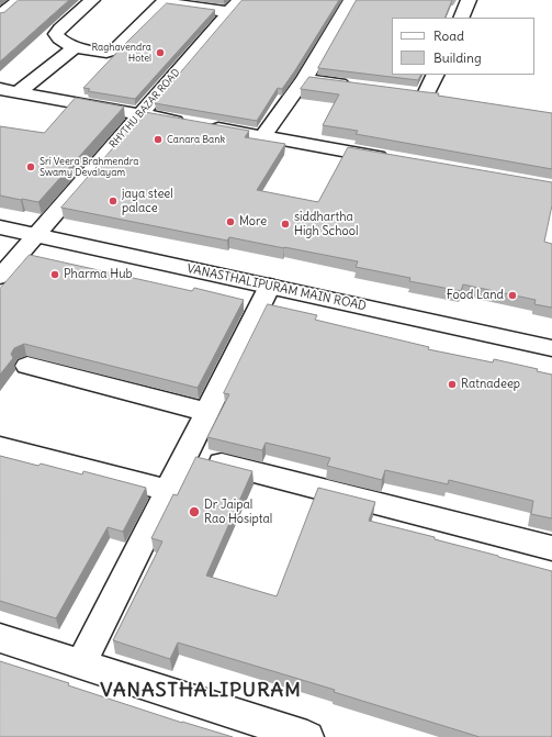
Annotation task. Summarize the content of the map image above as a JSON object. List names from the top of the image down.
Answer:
{
  "streets": {
    "street": ["RHYTHU BAZAR ROAD", "VANASTHALIPURAM MAIN ROAD"]
  },
  "crossings": [
    ["RHYTHU BAZAR ROAD", "VANASTHALIPURAM MAIN ROAD"]
  ],
  "districts": ["VANASTHALIPURAM"],
  "places": [
    "Raghavendra Hotel",
    "Canara Bank",
    "Sri Veera Brahmendra Swamy Devalayam",
    "jaya steel palace",
    "More",
    "siddhartha High School",
    "Pharma Hub",
    "Food Land",
    "Ratnadeep",
    "Dr Jaipal Rao Hosiptal"
  ],
  "legend": ["Road", "Building"]
}
